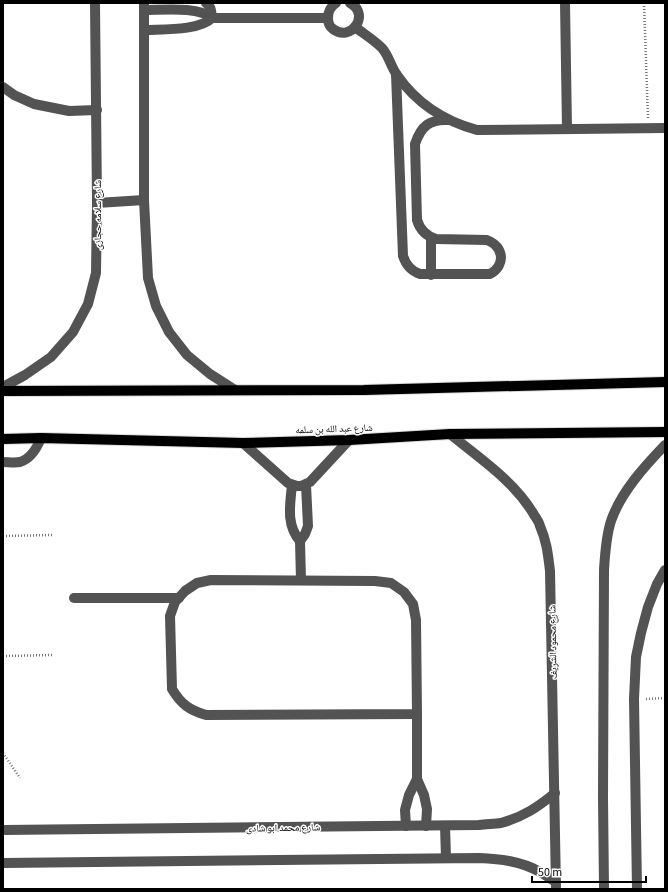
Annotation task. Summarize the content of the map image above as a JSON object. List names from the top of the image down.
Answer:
{
  "streets": {
    "main road": ["شارع عبد الله بن سلمه"],
    "street": ["شارع سلامه حجازى", "شارع محمود الشريف", "شارع محمد ابو شادى"]
  },
  "crossings": [
    ["شارع عبد الله بن سلمه", "شارع محمود الشريف"],
    ["شارع محمود الشريف", "شارع محمد ابو شادى"]
  ],
  "scale_bar": "50 m"
}
